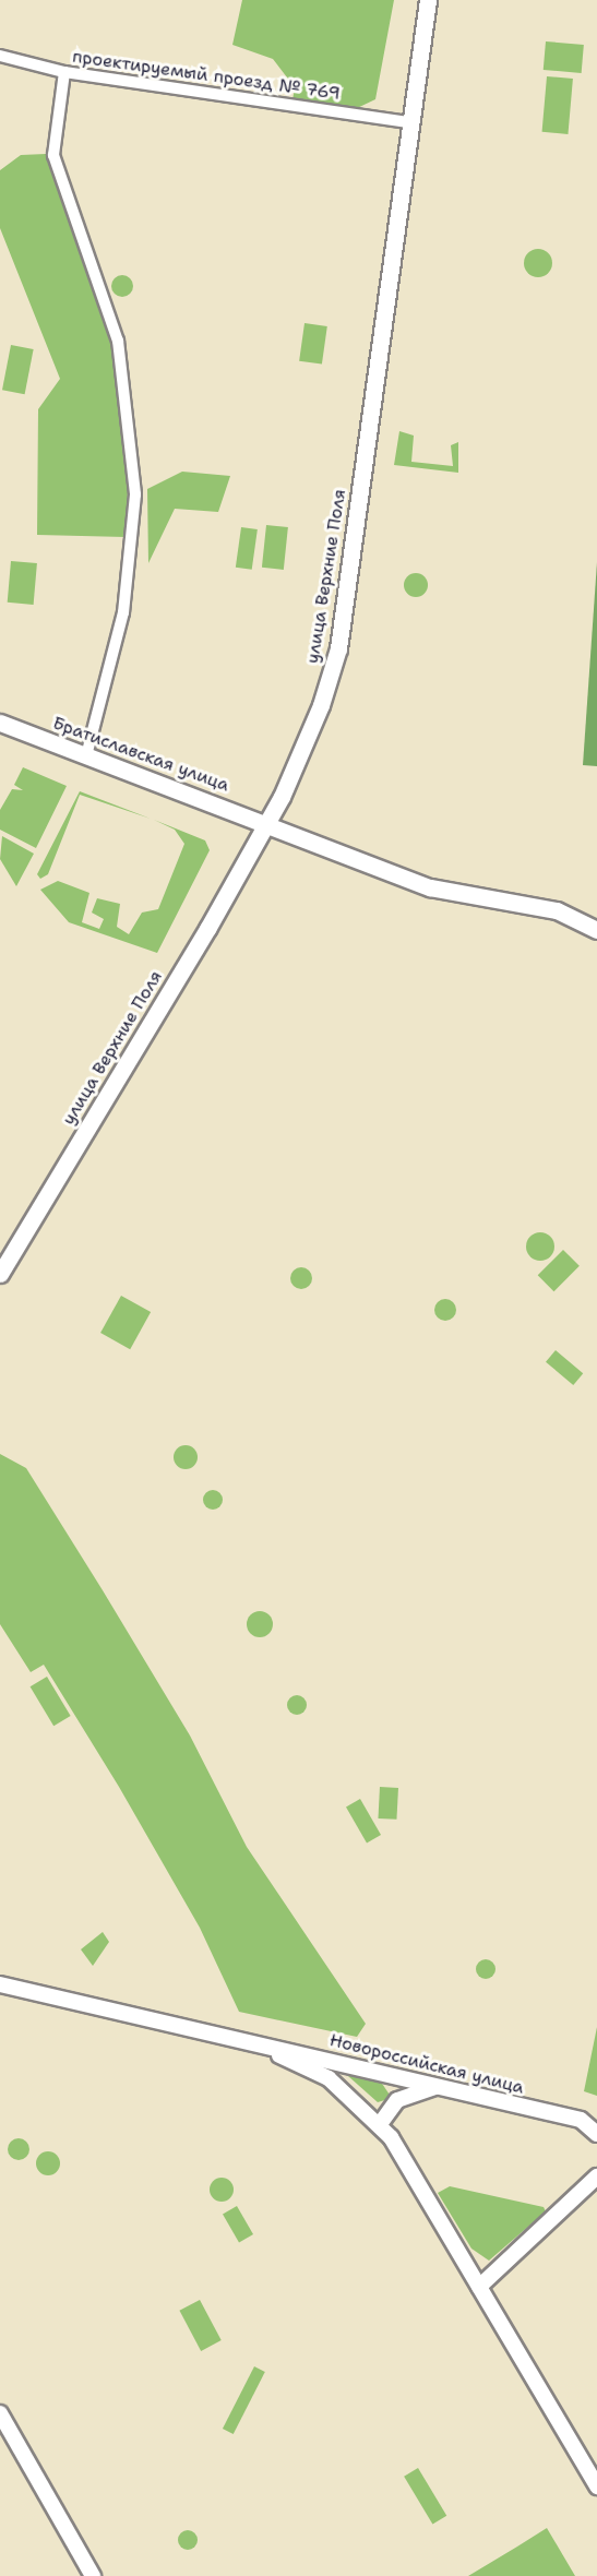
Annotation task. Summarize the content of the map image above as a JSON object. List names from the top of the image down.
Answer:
{
  "streets": {
    "main road": ["улица Верхние Поля", "Братиславская улица"],
    "street": ["проектируемый проезд № 769", "Новороссийская улица"]
  },
  "crossings": [
    ["проектируемый проезд № 769", "улица Верхние Поля"],
    ["улица Верхние Поля", "Братиславская улица"]
  ]
}
